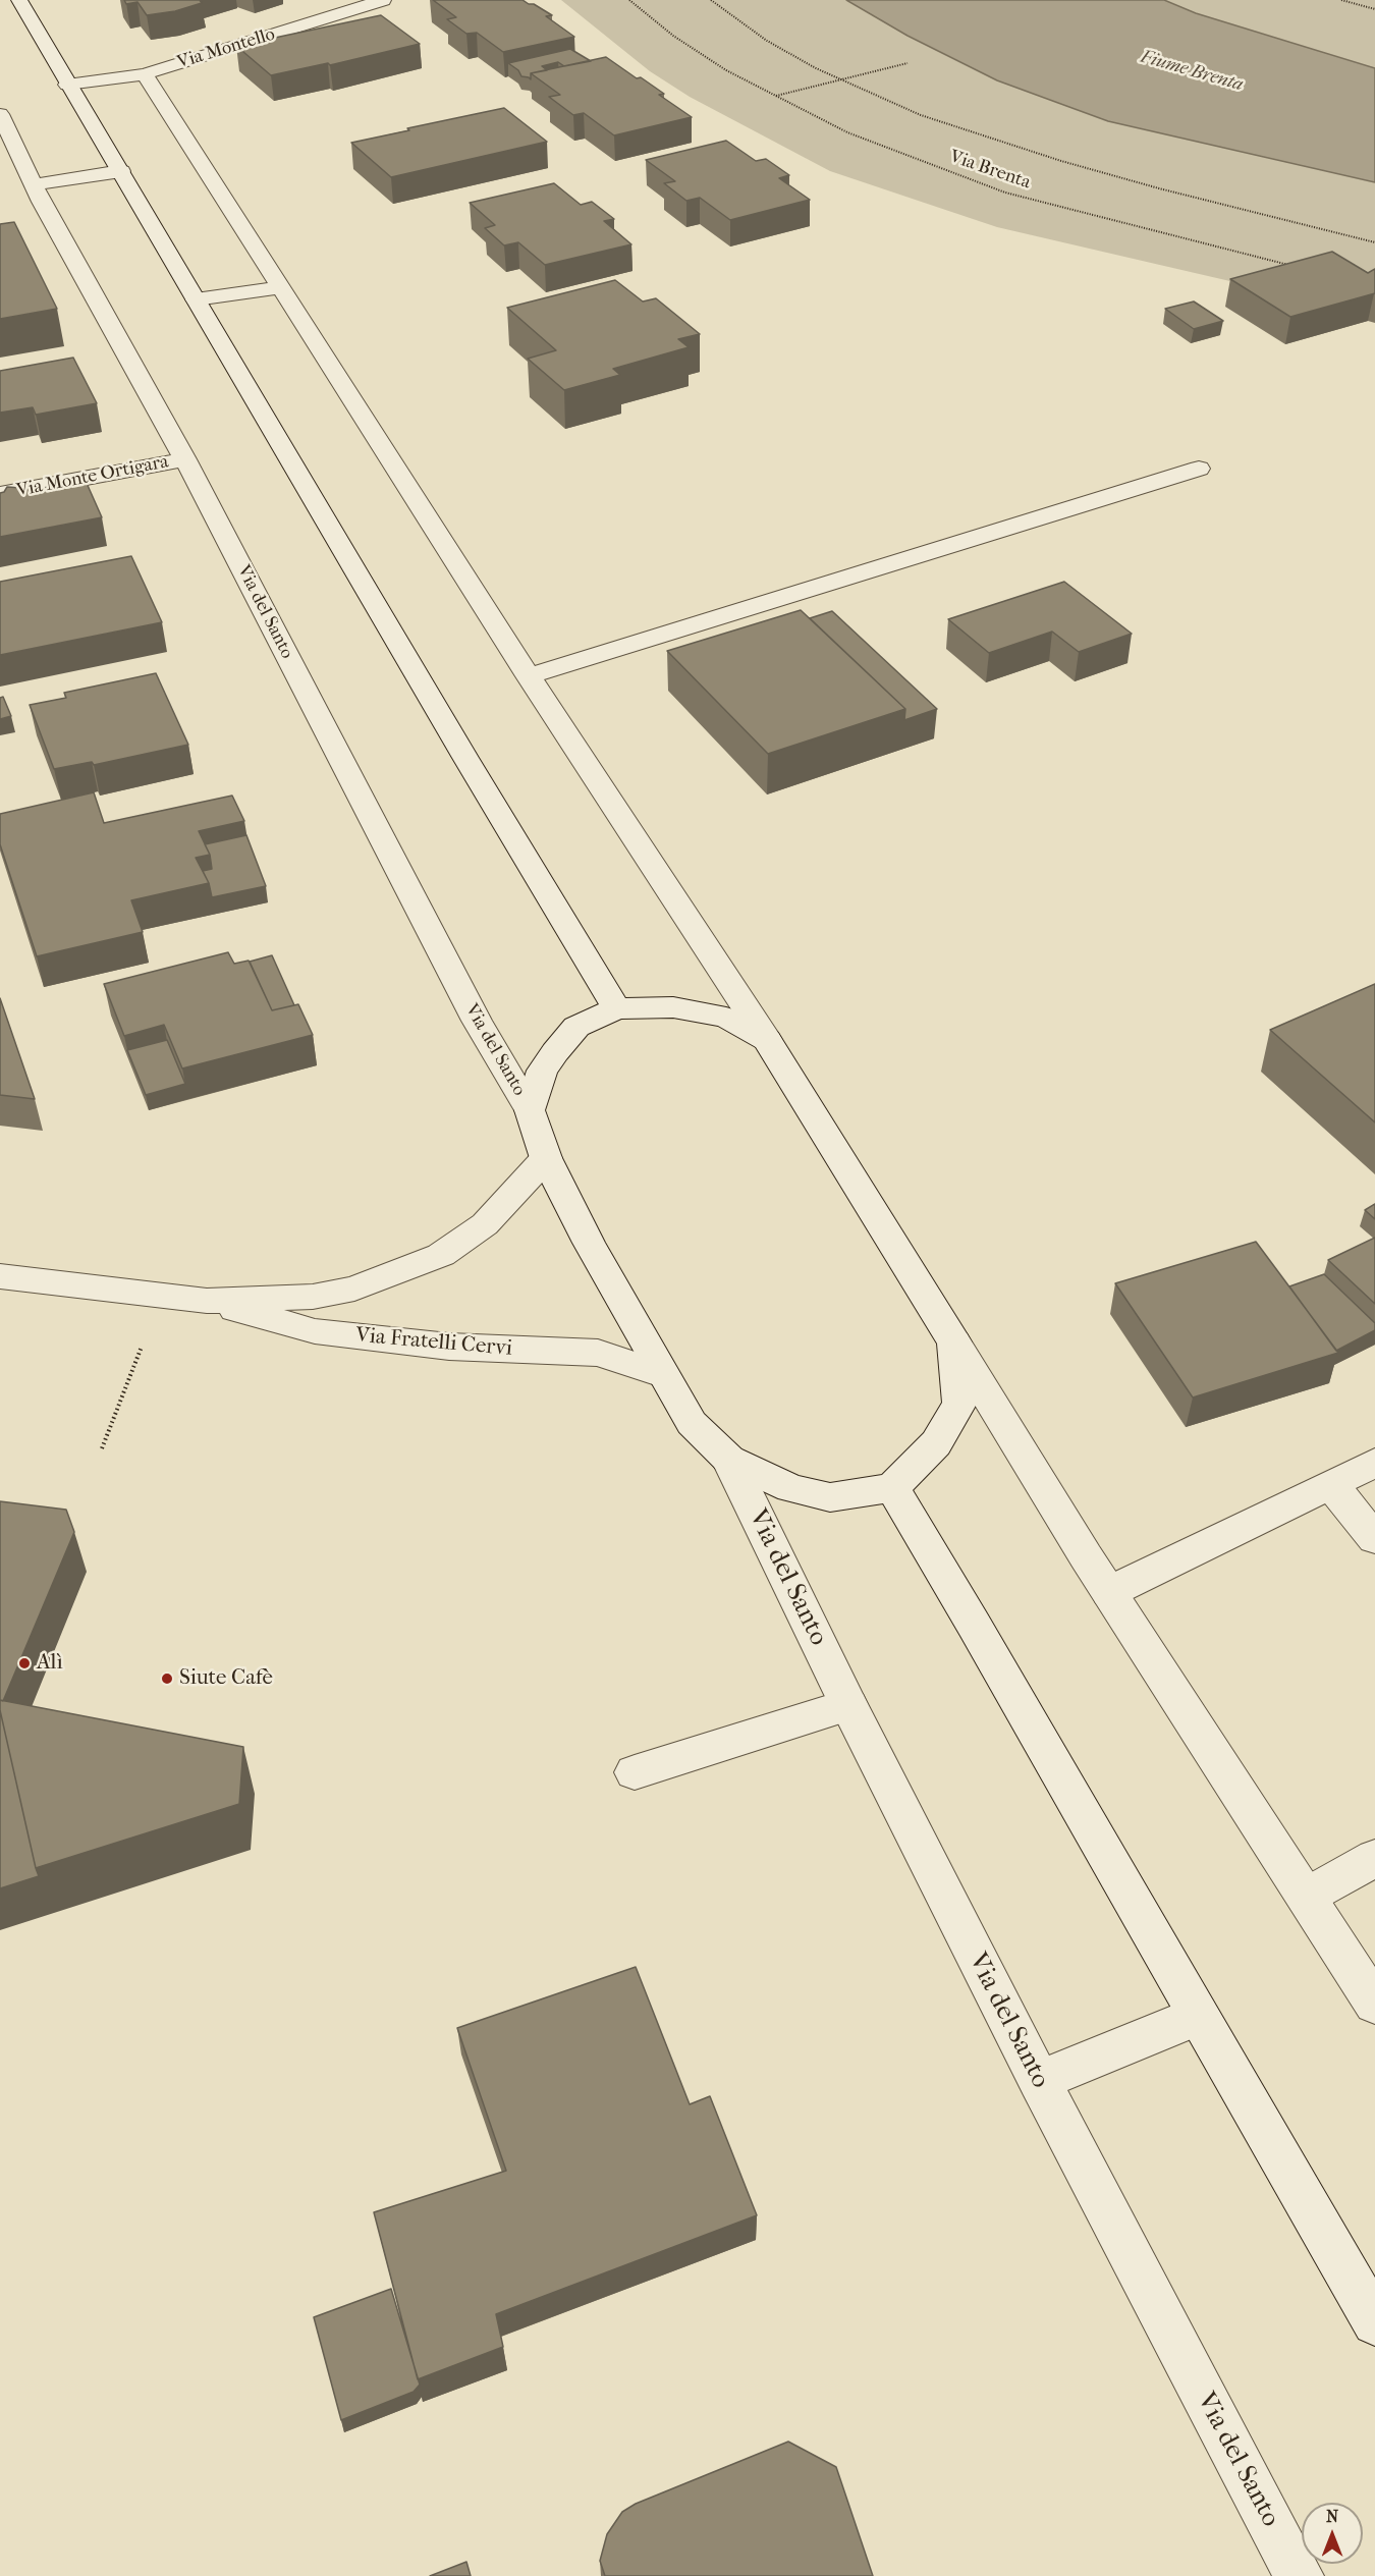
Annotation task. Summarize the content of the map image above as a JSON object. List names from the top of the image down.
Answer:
{
  "streets": {
    "street": [
      "Via Montello",
      "Via Monte Ortigara",
      "Via del Santo",
      "Via Fratelli Cervi"
    ],
    "path": ["Via Brenta"]
  },
  "crossings": [
    ["Via Montello", "Via del Santo"],
    ["Via Monte Ortigara", "Via del Santo"],
    ["Via del Santo", "Via Fratelli Cervi"]
  ],
  "water": ["Fiume Brenta"],
  "places": ["Alì", "Siute Cafè"],
  "north": "top"
}
